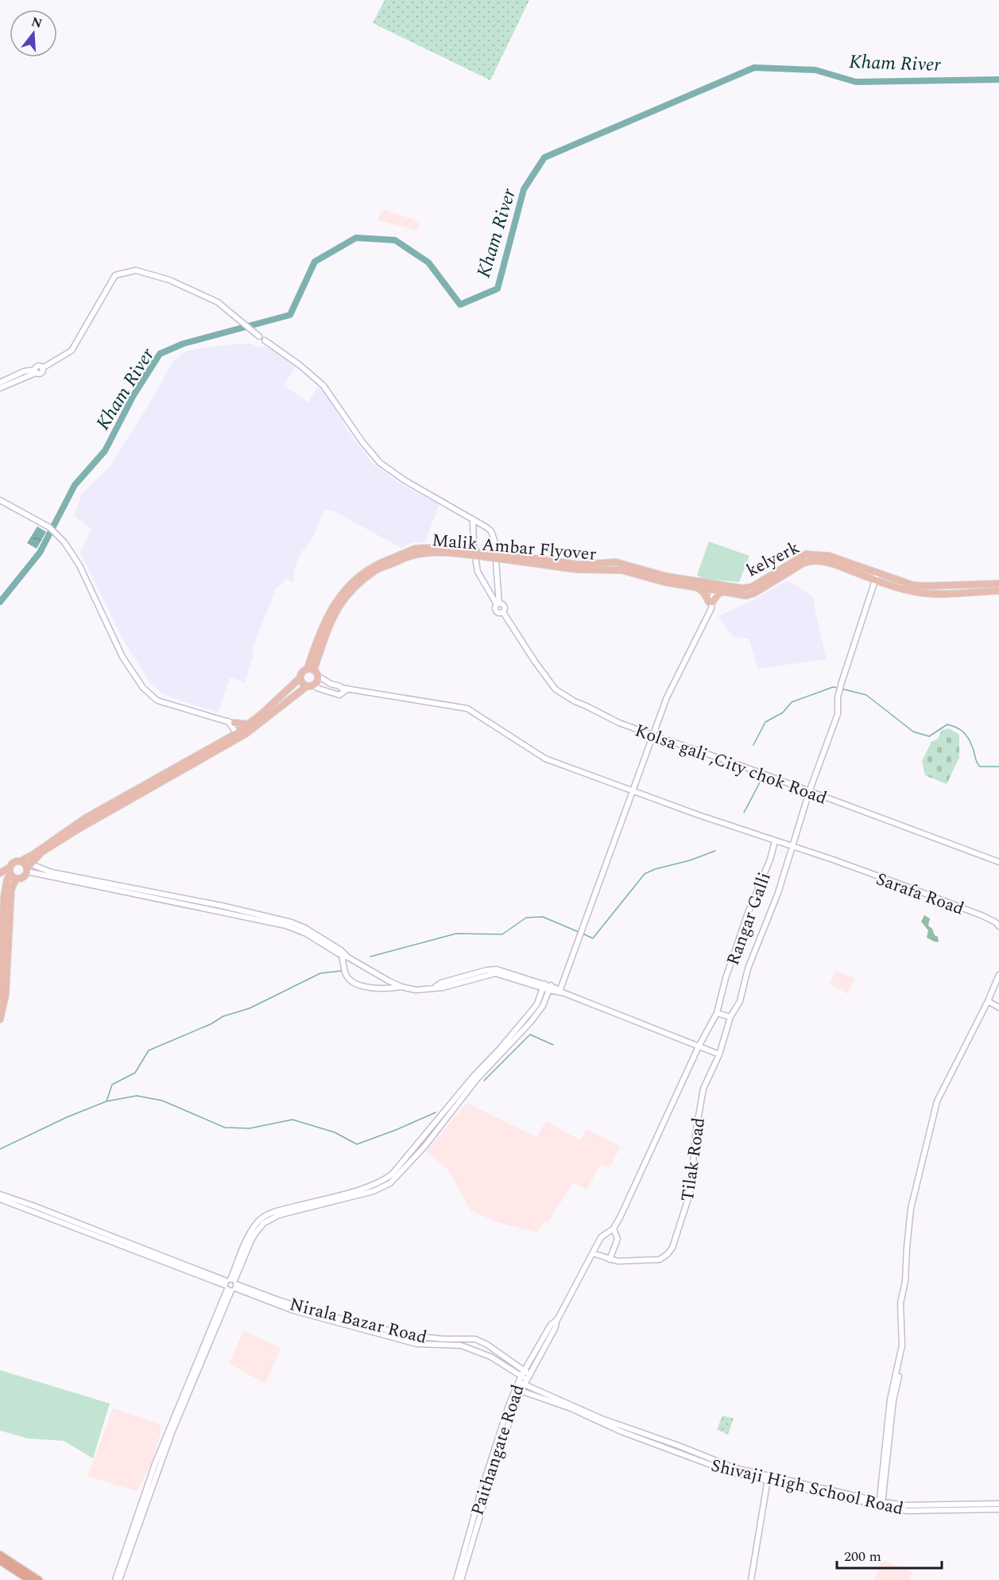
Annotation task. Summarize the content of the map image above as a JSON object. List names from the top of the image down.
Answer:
{
  "streets": {
    "main road": ["Malik Ambar Flyover", "kelyerk"],
    "street": [
      "Kolsa gali ,City chok Road",
      "Sarafa Road",
      "Rangar Galli",
      "Tilak Road",
      "Nirala Bazar Road",
      "Paithangate Road",
      "Shivaji High School Road"
    ]
  },
  "crossings": [
    ["Malik Ambar Flyover", "kelyerk"],
    ["kelyerk", "Tilak Road"],
    ["Kolsa gali ,City chok Road", "Tilak Road"],
    ["Sarafa Road", "Rangar Galli"],
    ["Sarafa Road", "Tilak Road"],
    ["Nirala Bazar Road", "Paithangate Road"],
    ["Nirala Bazar Road", "Shivaji High School Road"],
    ["Paithangate Road", "Shivaji High School Road"]
  ],
  "water": ["Kham River"],
  "scale_bar": "200 m",
  "north": "top"
}
